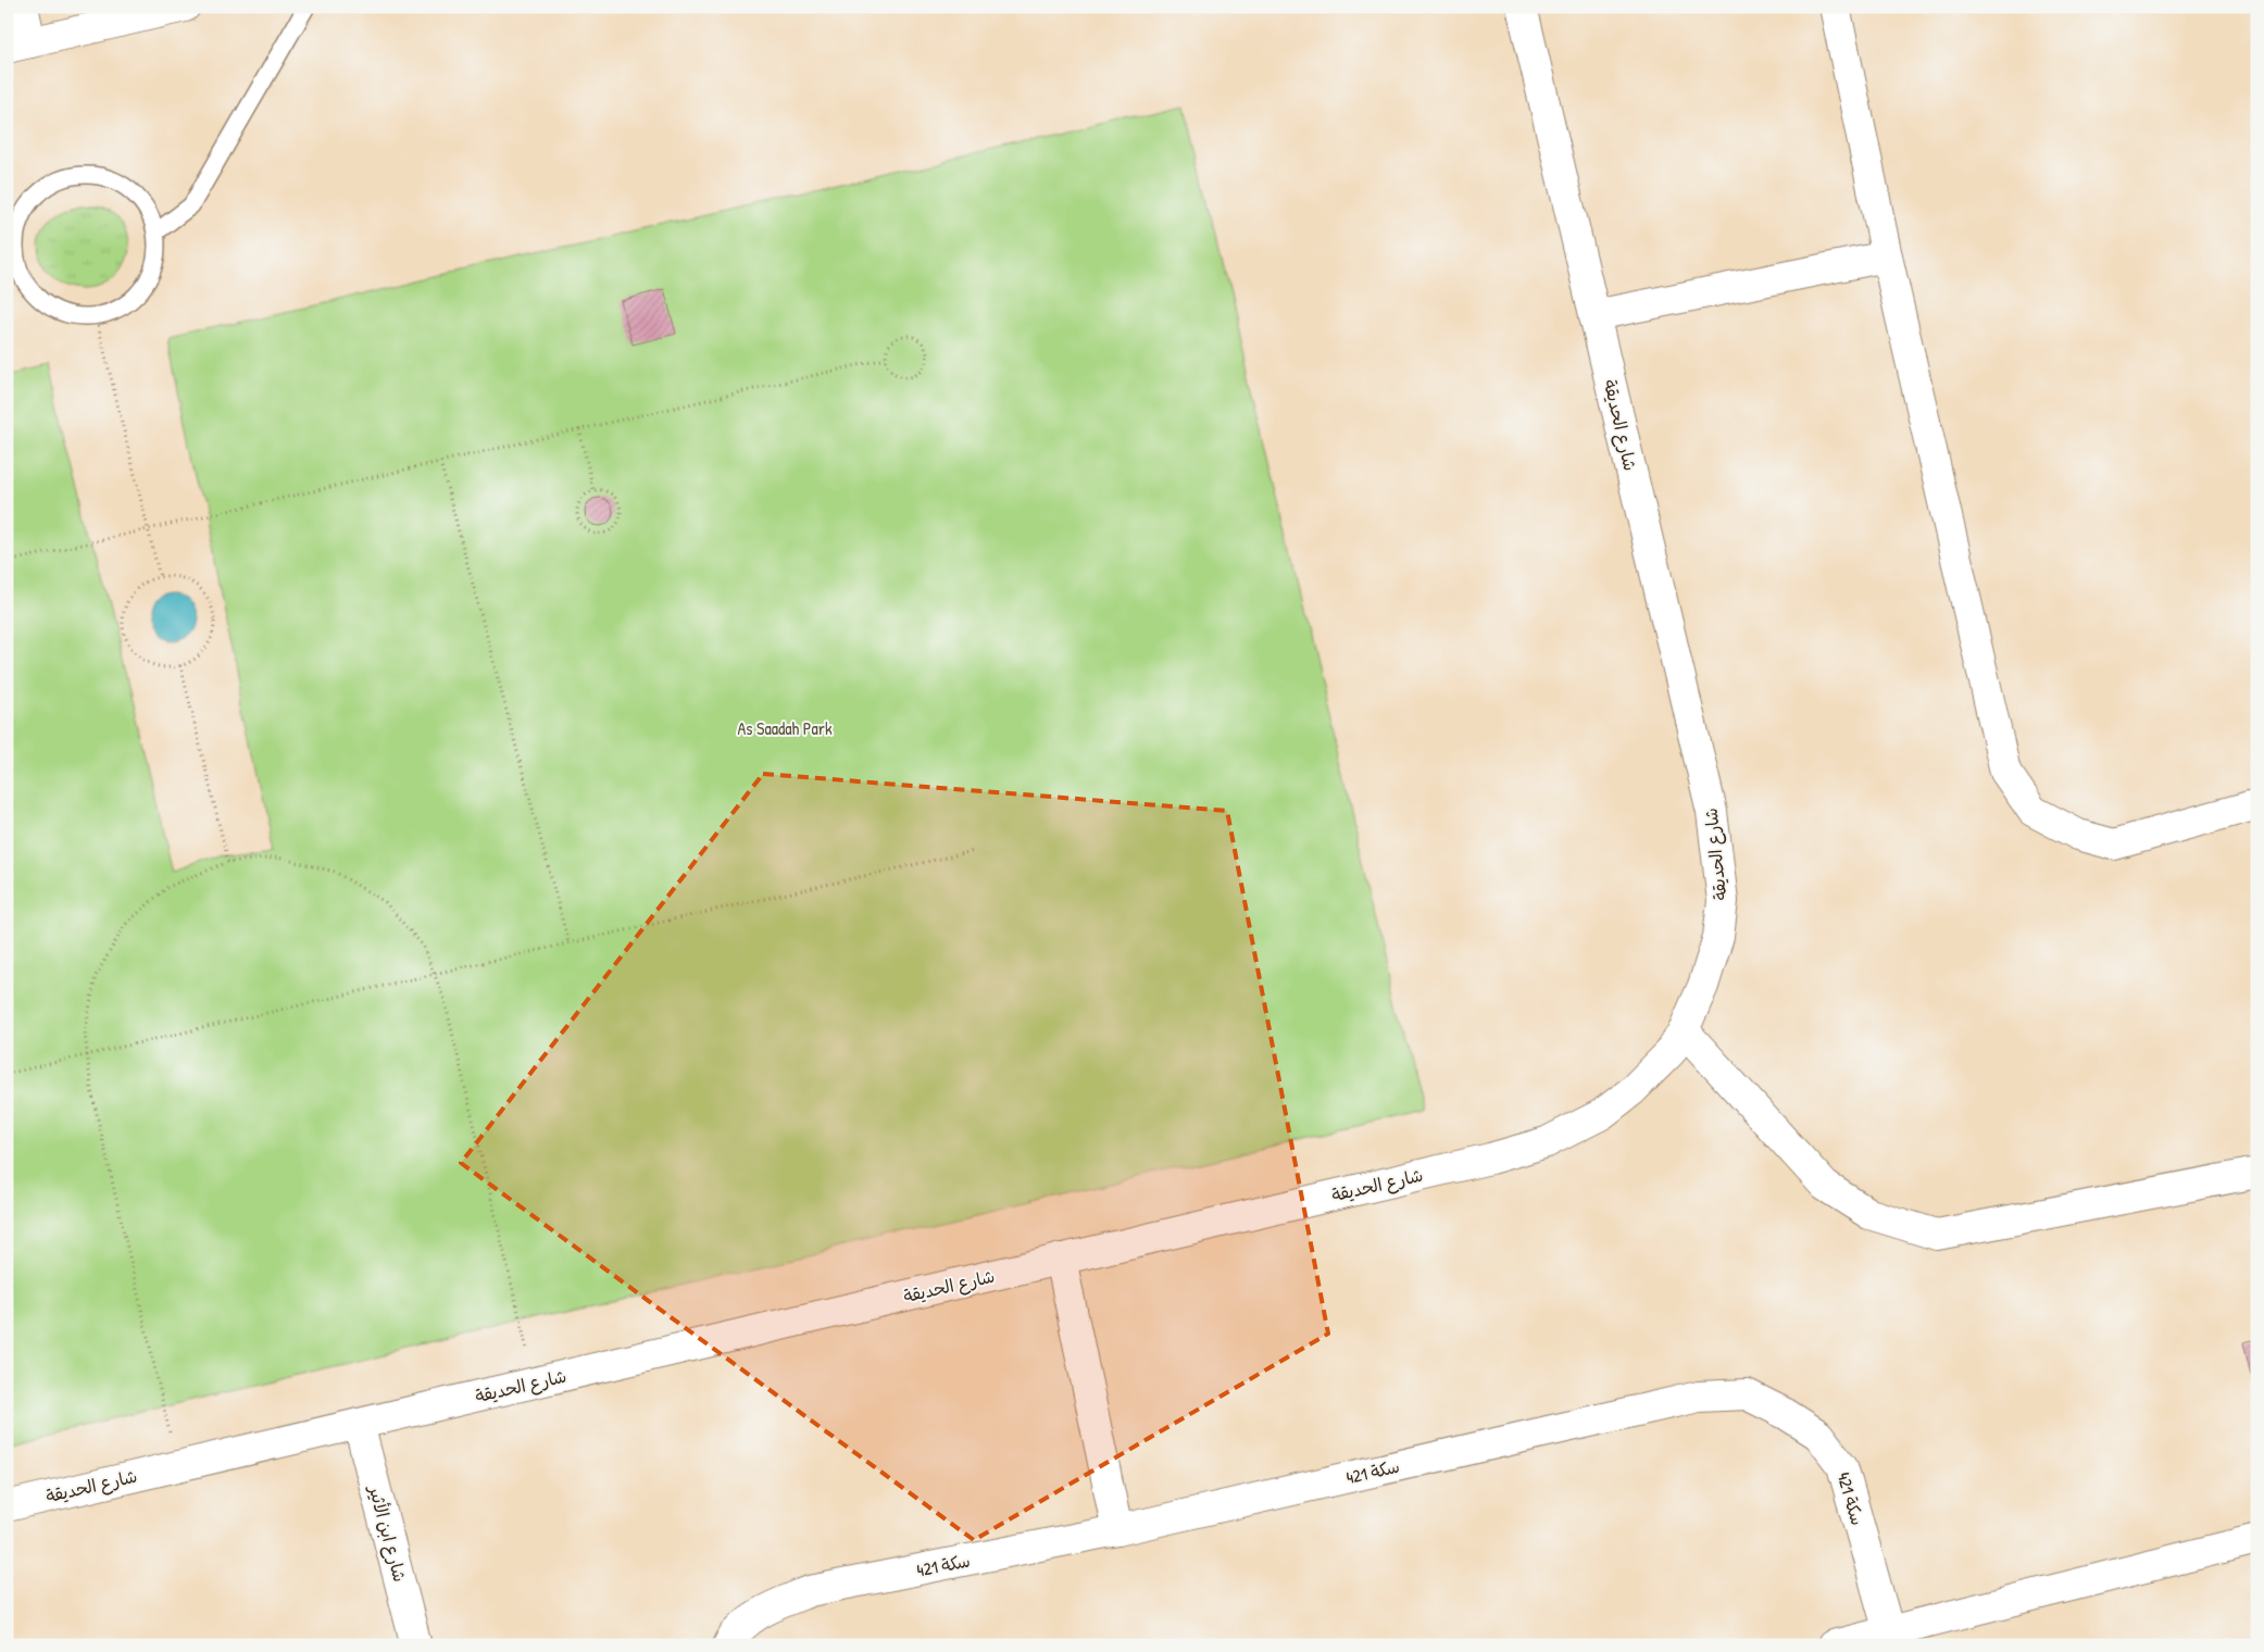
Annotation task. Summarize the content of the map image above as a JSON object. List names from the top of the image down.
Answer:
{
  "streets": {
    "street": ["شارع الحديقة", "سكة 421", "شارع ابن الأثير"]
  },
  "crossings": [
    ["شارع الحديقة", "شارع ابن الأثير"]
  ],
  "parks": ["As Saadah Park"]
}
